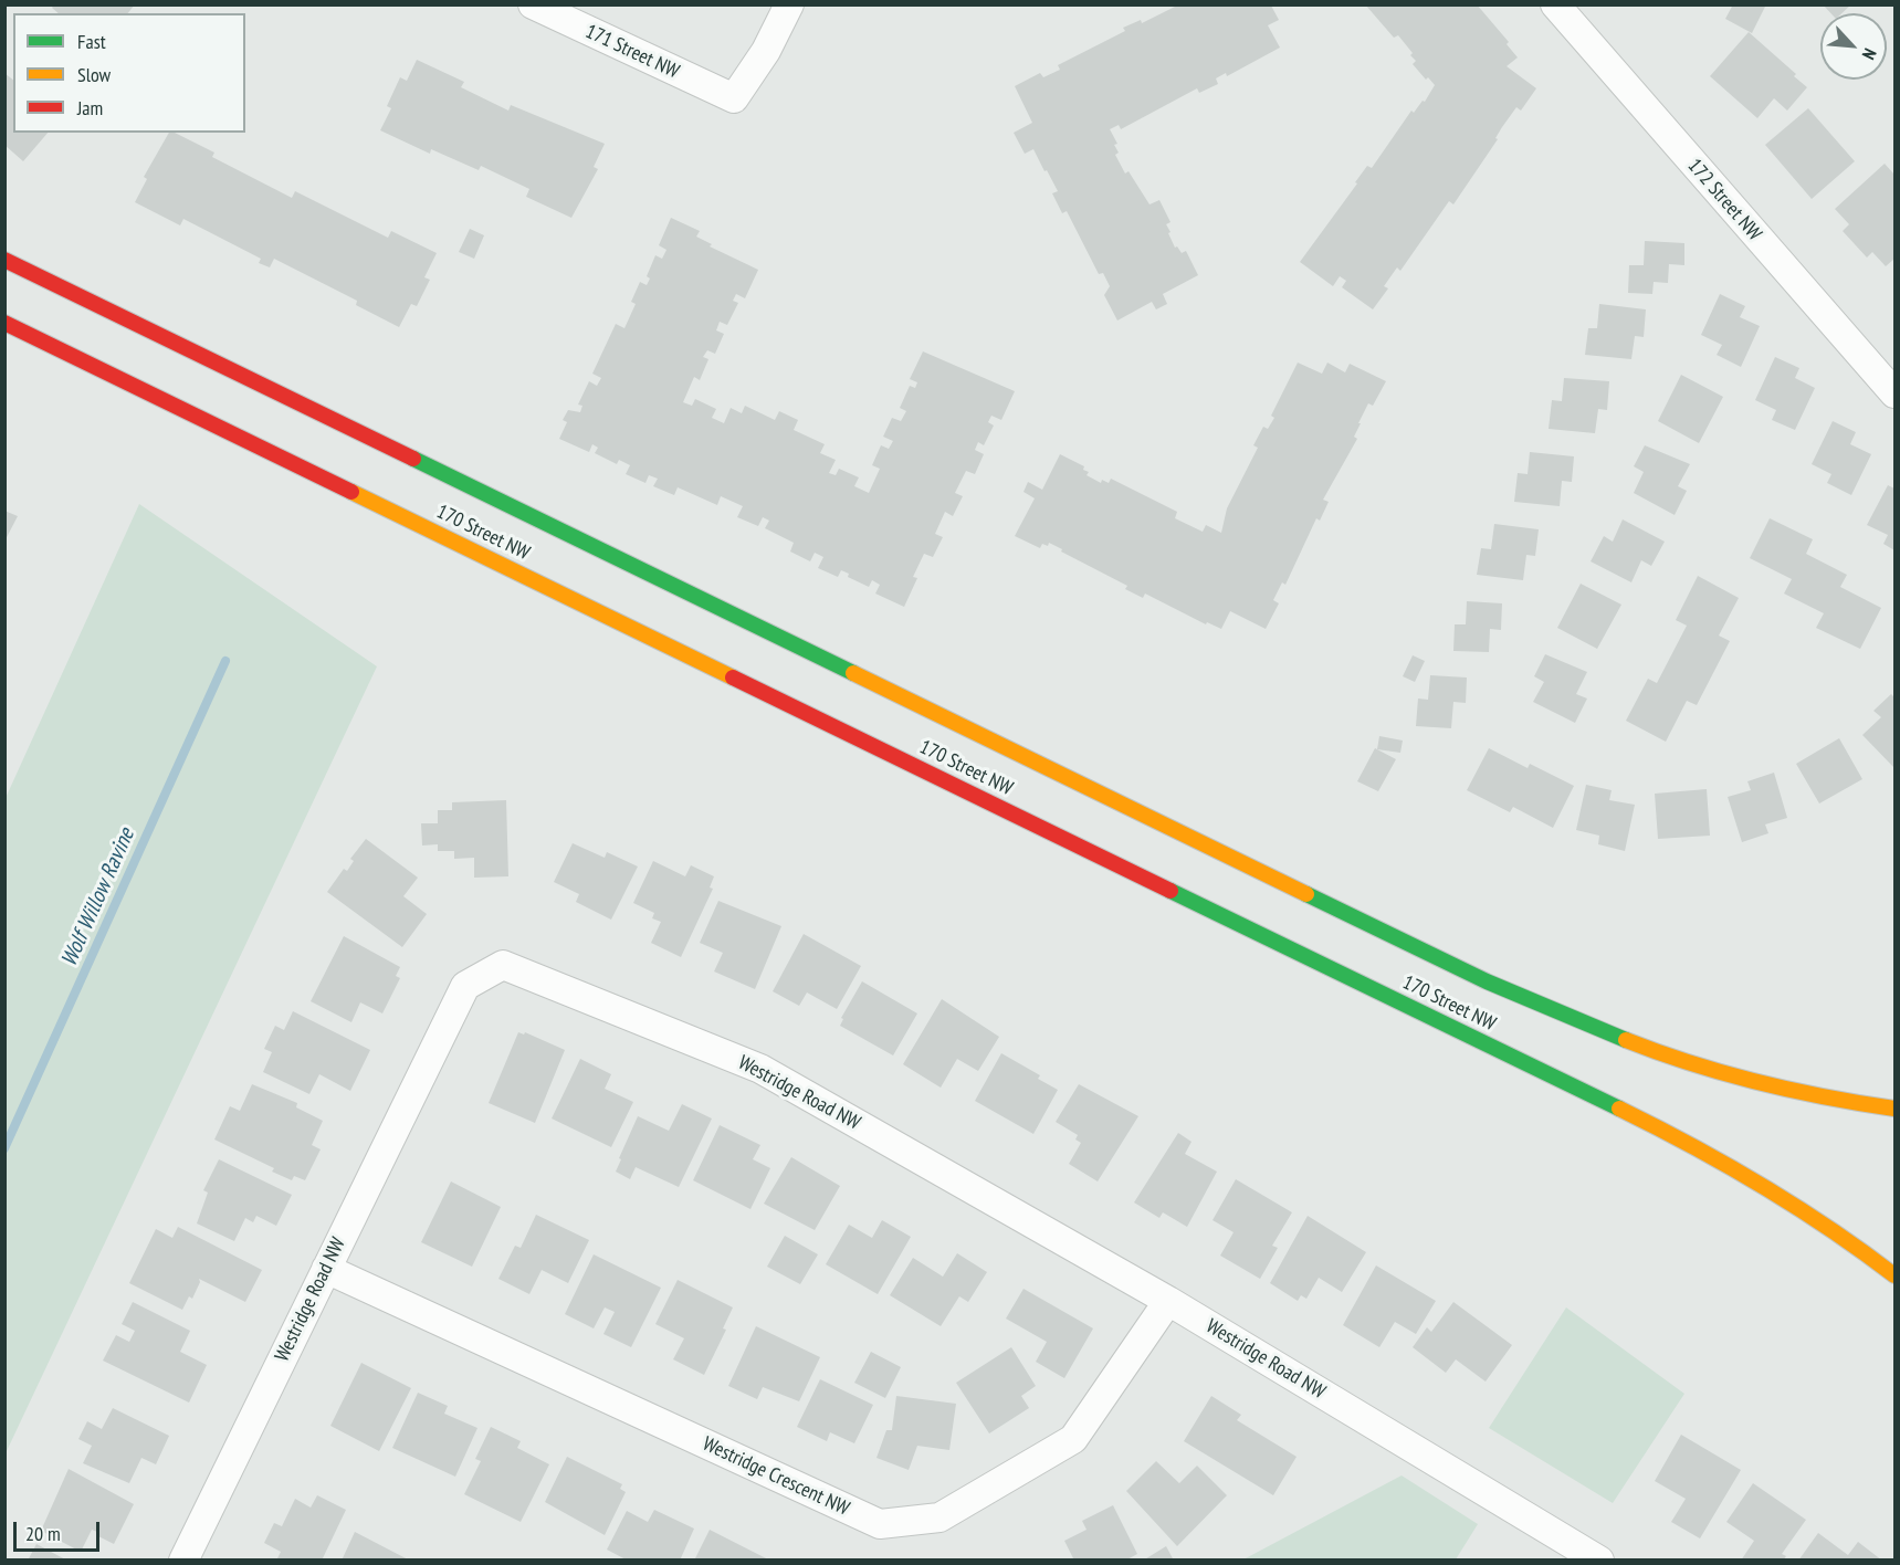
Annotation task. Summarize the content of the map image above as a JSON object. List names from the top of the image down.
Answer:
{
  "streets": {
    "main road": ["170 Street NW"],
    "street": [
      "171 Street NW",
      "172 Street NW",
      "Westridge Road NW",
      "Westridge Crescent NW"
    ]
  },
  "crossings": [
    ["Westridge Road NW", "Westridge Crescent NW"]
  ],
  "water": ["Wolf Willow Ravine"],
  "legend": ["Fast", "Slow", "Jam"],
  "scale_bar": "20 m",
  "north": "bottom right"
}
